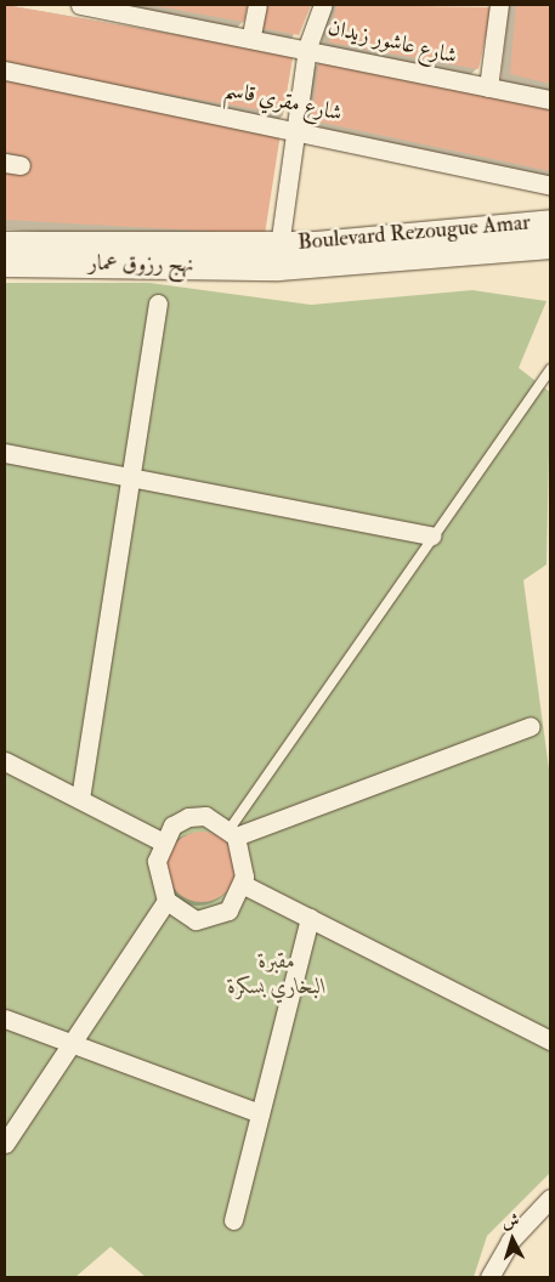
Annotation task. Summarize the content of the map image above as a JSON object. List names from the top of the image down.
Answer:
{
  "streets": {
    "main road": ["Boulevard Rezougue Amar", "نهج رزوق عمار"],
    "street": ["شارع عاشور زيدان", "شارع مقري قاسم"]
  },
  "crossings": [
    ["Boulevard Rezougue Amar", "نهج رزوق عمار"]
  ],
  "parks": ["مقبرة البخاري بسكرة"],
  "north": "top"
}
